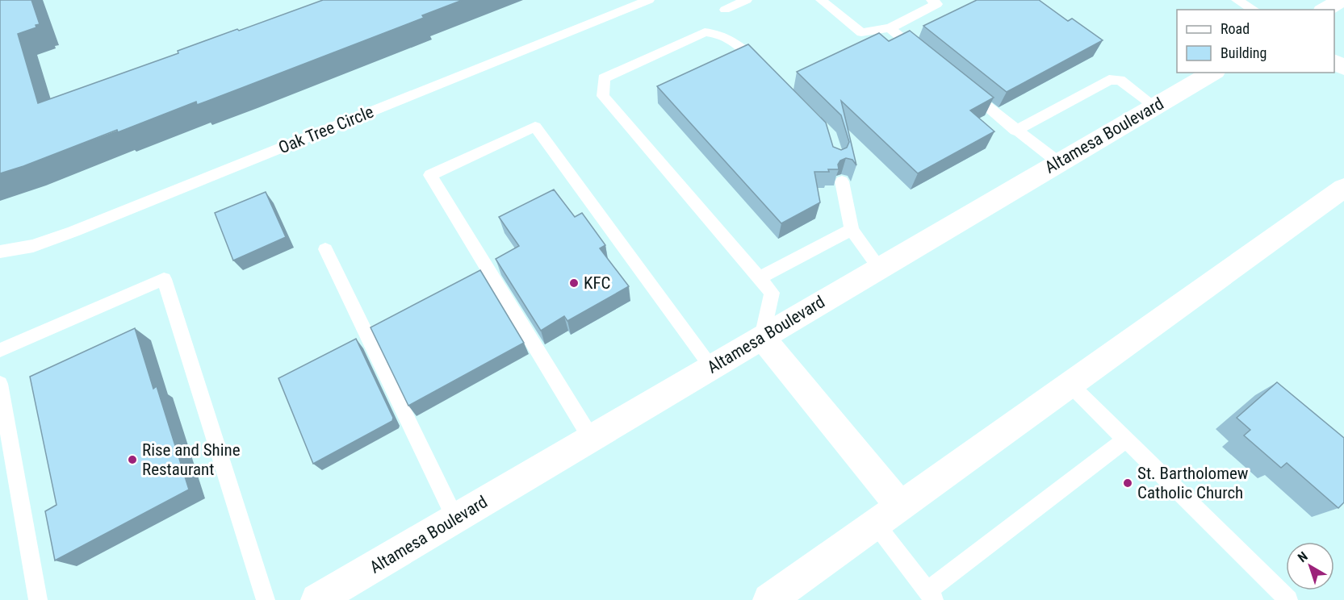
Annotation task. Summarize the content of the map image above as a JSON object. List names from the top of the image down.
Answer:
{
  "streets": {
    "main road": ["Altamesa Boulevard"],
    "lane": ["Oak Tree Circle"]
  },
  "places": ["KFC", "Rise and Shine Restaurant", "St. Bartholomew Catholic Church"],
  "legend": ["Road", "Building"],
  "north": "top left"
}
